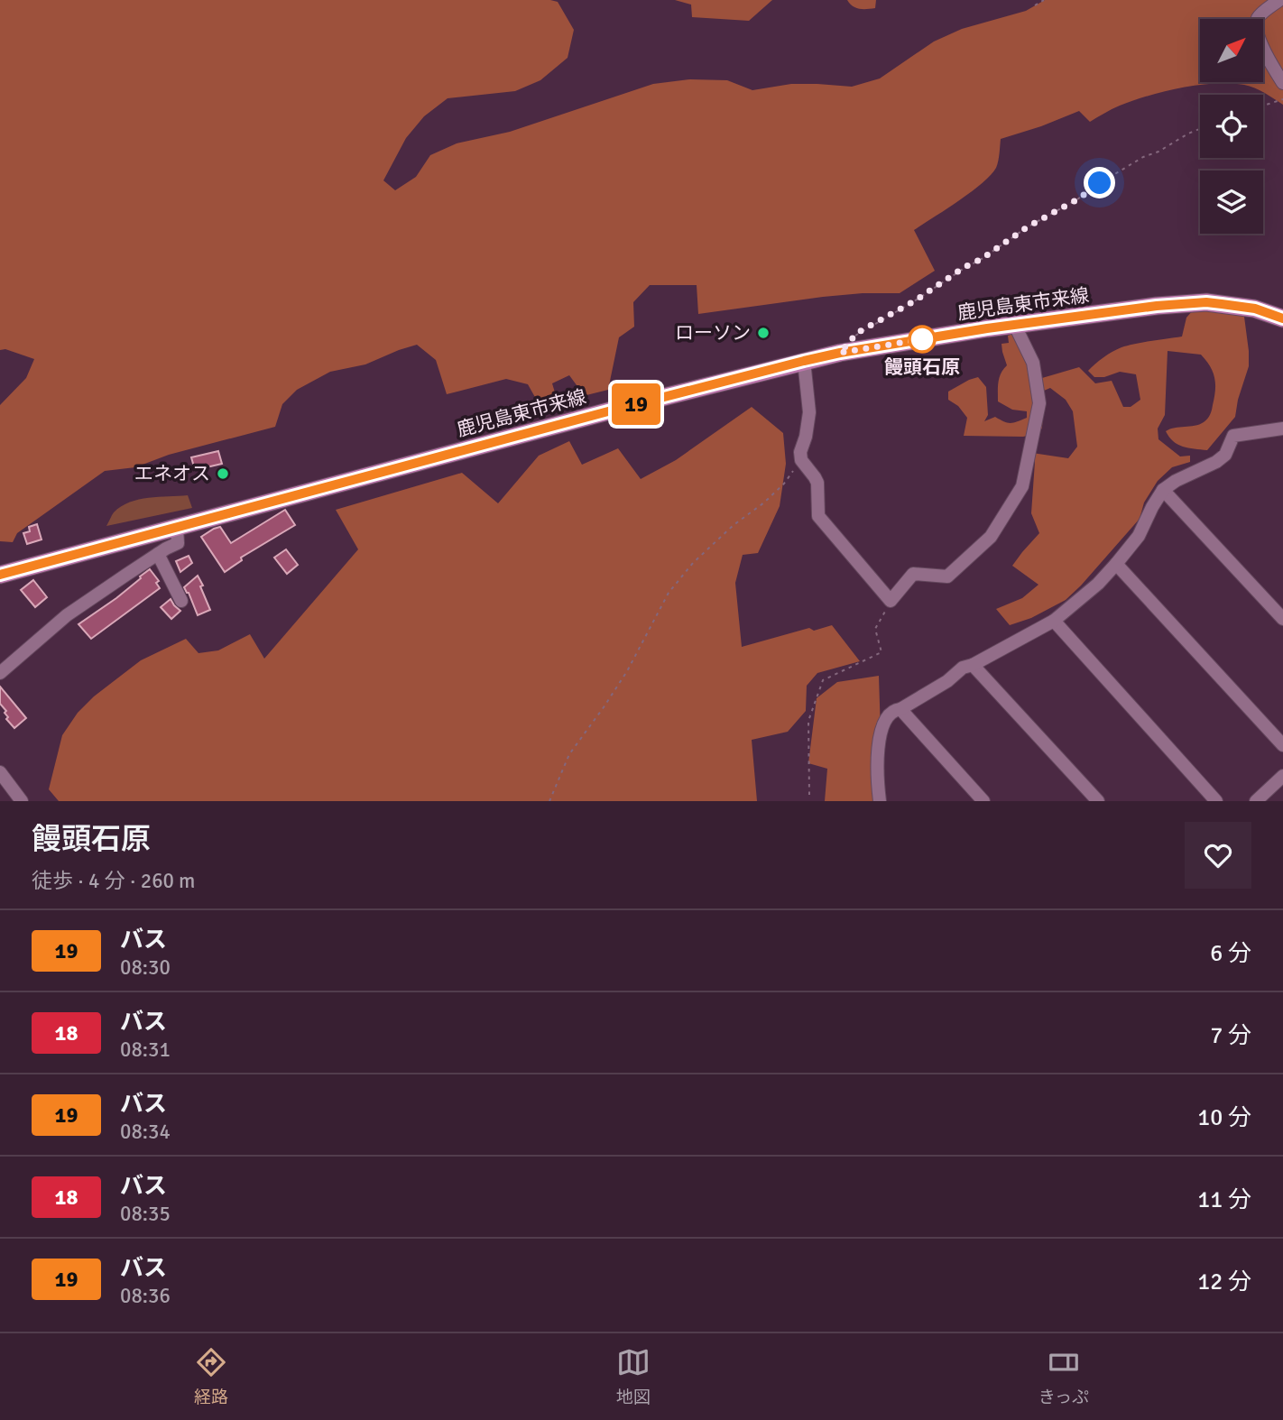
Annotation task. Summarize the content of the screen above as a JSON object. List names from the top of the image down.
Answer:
{
  "streets": {
    "main road": ["鹿児島東市来線"]
  },
  "places": ["ローソン", "饅頭石原", "エネオス"],
  "lines": ["bus line 19"],
  "north": "top right",
  "page": {
    "on_map": "19",
    "heading": ["饅頭石原", "徒歩 · 4 分 · 260 m"],
    "list": [
      {
        "mark": "19",
        "name": "バス",
        "note": "08:30",
        "value": "6 分"
      },
      {
        "mark": "18",
        "name": "バス",
        "note": "08:31",
        "value": "7 分"
      },
      {
        "mark": "19",
        "name": "バス",
        "note": "08:34",
        "value": "10 分"
      },
      {
        "mark": "18",
        "name": "バス",
        "note": "08:35",
        "value": "11 分"
      },
      {
        "mark": "19",
        "name": "バス",
        "note": "08:36",
        "value": "12 分"
      }
    ],
    "tabs": ["経路", "地図", "きっぷ"]
  }
}
